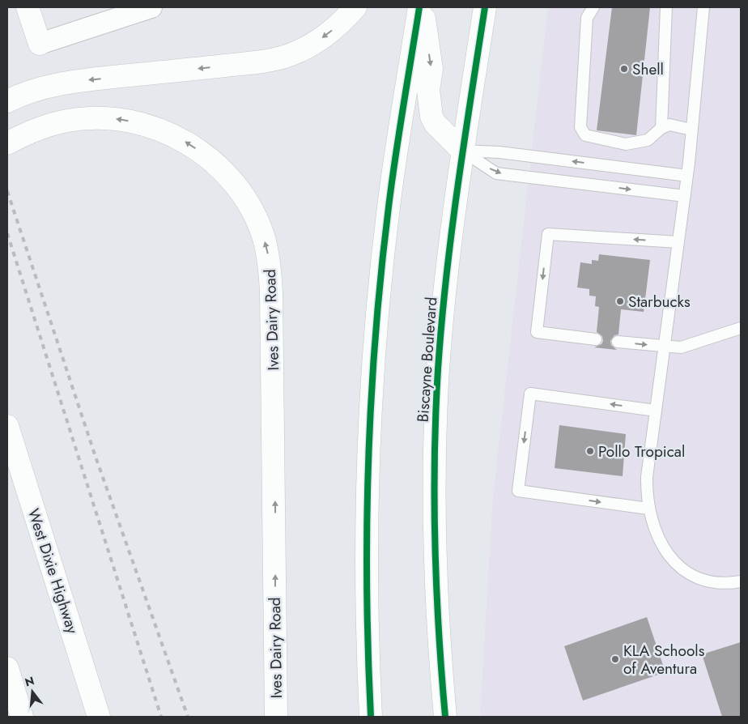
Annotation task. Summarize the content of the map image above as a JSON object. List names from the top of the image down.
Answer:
{
  "streets": {
    "main road": ["Ives Dairy Road", "Biscayne Boulevard", "West Dixie Highway"]
  },
  "places": [
    "Shell",
    "Starbucks",
    "Pollo Tropical",
    "KLA Schools of Aventura"
  ],
  "north": "top"
}
